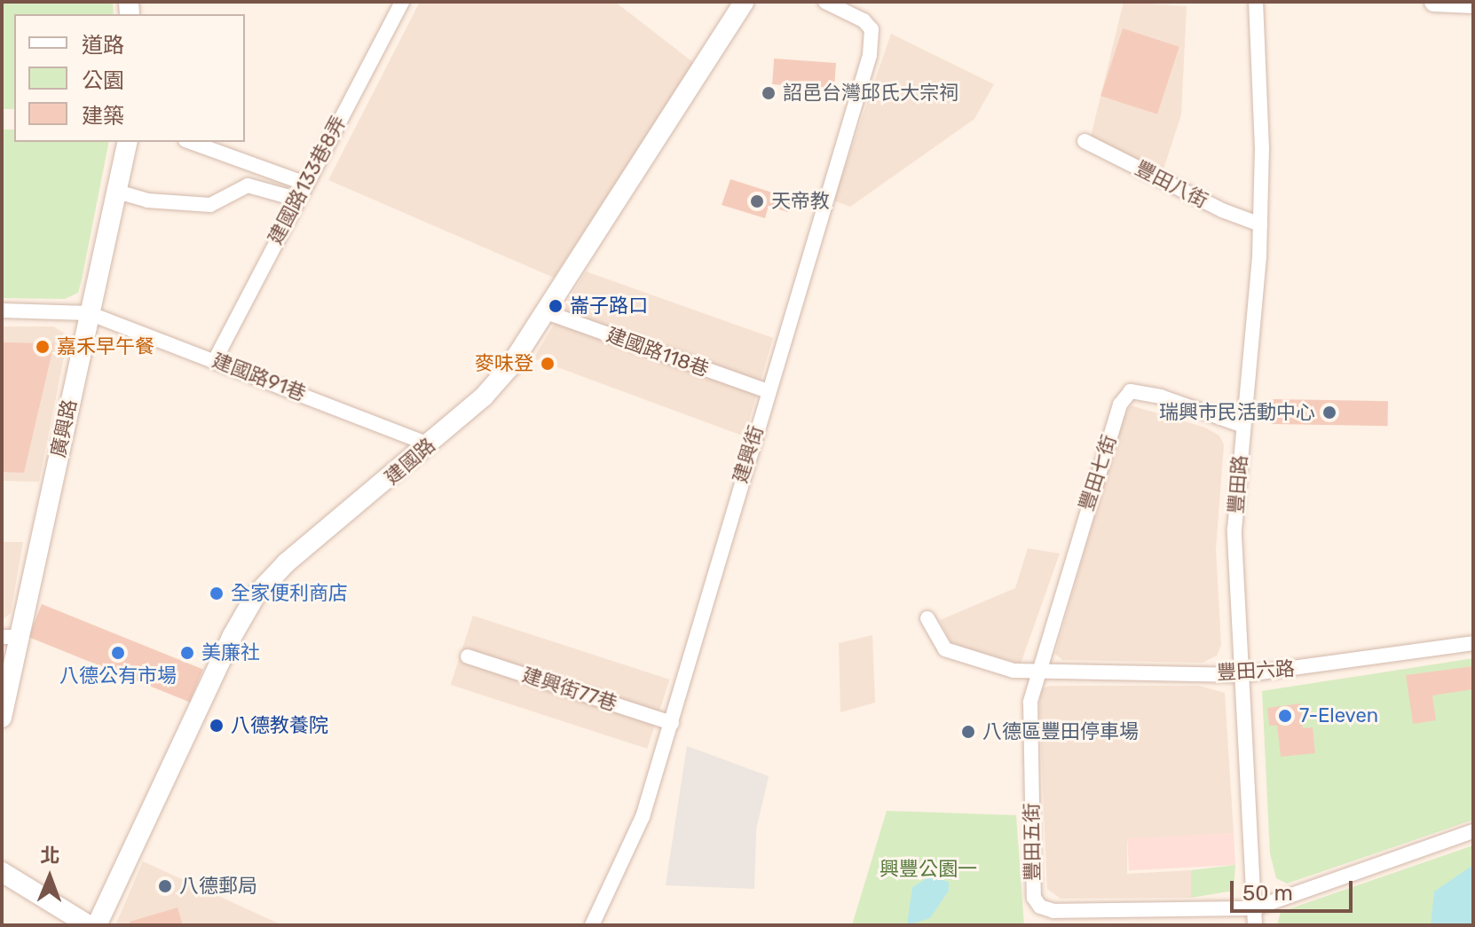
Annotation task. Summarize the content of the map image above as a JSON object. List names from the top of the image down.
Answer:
{
  "streets": {
    "street": [
      "建國路133巷8弄",
      "豐田八街",
      "建國路118巷",
      "建國路91巷",
      "廣興路",
      "建興街",
      "建國路",
      "豐田七街",
      "豐田路",
      "豐田六路",
      "建興街77巷",
      "豐田五街"
    ]
  },
  "crossings": [
    ["建國路133巷8弄", "建國路91巷"],
    ["豐田八街", "豐田路"],
    ["建國路118巷", "建興街"],
    ["建國路118巷", "建國路"],
    ["建國路91巷", "廣興路"],
    ["建國路91巷", "建國路"],
    ["建興街", "建興街77巷"],
    ["豐田七街", "豐田路"],
    ["豐田七街", "豐田六路"],
    ["豐田七街", "豐田五街"],
    ["豐田路", "豐田六路"],
    ["豐田路", "豐田五街"],
    ["豐田六路", "豐田五街"]
  ],
  "parks": ["興豐公園一"],
  "places": [
    "詔邑台灣邱氏大宗祠",
    "天帝教",
    "崙子路口",
    "嘉禾早午餐",
    "麥味登",
    "瑞興市民活動中心",
    "全家便利商店",
    "八德公有市場",
    "美廉社",
    "7-Eleven",
    "八德教養院",
    "八德區豐田停車場",
    "八德郵局"
  ],
  "legend": ["道路", "公園", "建築"],
  "scale_bar": "50 m",
  "north": "top"
}
